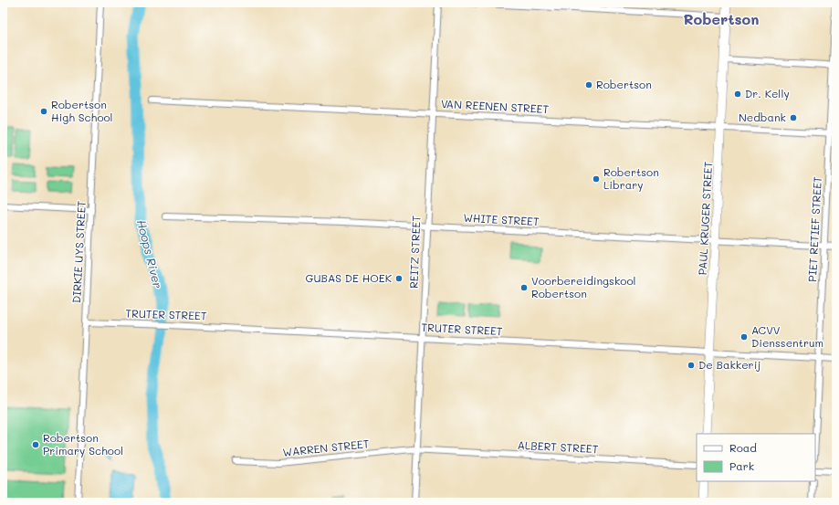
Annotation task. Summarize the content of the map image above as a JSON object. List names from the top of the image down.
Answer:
{
  "streets": {
    "street": [
      "VAN REENEN STREET",
      "PAUL KRUGER STREET",
      "WHITE STREET",
      "PIET RETIEF STREET",
      "DIRKIE UYS STREET",
      "REITZ STREET",
      "TRUTER STREET",
      "ALBERT STREET",
      "WARREN STREET"
    ]
  },
  "crossings": [
    ["VAN REENEN STREET", "PAUL KRUGER STREET"],
    ["VAN REENEN STREET", "PIET RETIEF STREET"],
    ["VAN REENEN STREET", "REITZ STREET"],
    ["PAUL KRUGER STREET", "WHITE STREET"],
    ["PAUL KRUGER STREET", "TRUTER STREET"],
    ["WHITE STREET", "PIET RETIEF STREET"],
    ["WHITE STREET", "REITZ STREET"],
    ["PIET RETIEF STREET", "TRUTER STREET"],
    ["DIRKIE UYS STREET", "TRUTER STREET"],
    ["REITZ STREET", "TRUTER STREET"],
    ["REITZ STREET", "ALBERT STREET"],
    ["REITZ STREET", "WARREN STREET"],
    ["ALBERT STREET", "WARREN STREET"]
  ],
  "districts": ["Robertson"],
  "water": ["Hoops River"],
  "places": [
    "Robertson",
    "Dr. Kelly",
    "Robertson High School",
    "Nedbank",
    "Robertson Library",
    "GUBAS DE HOEK",
    "Voorbereidingskool Robertson",
    "ACVV Dienssentrum",
    "De Bakkerij",
    "Robertson Primary School"
  ],
  "legend": ["Road", "Park"]
}
